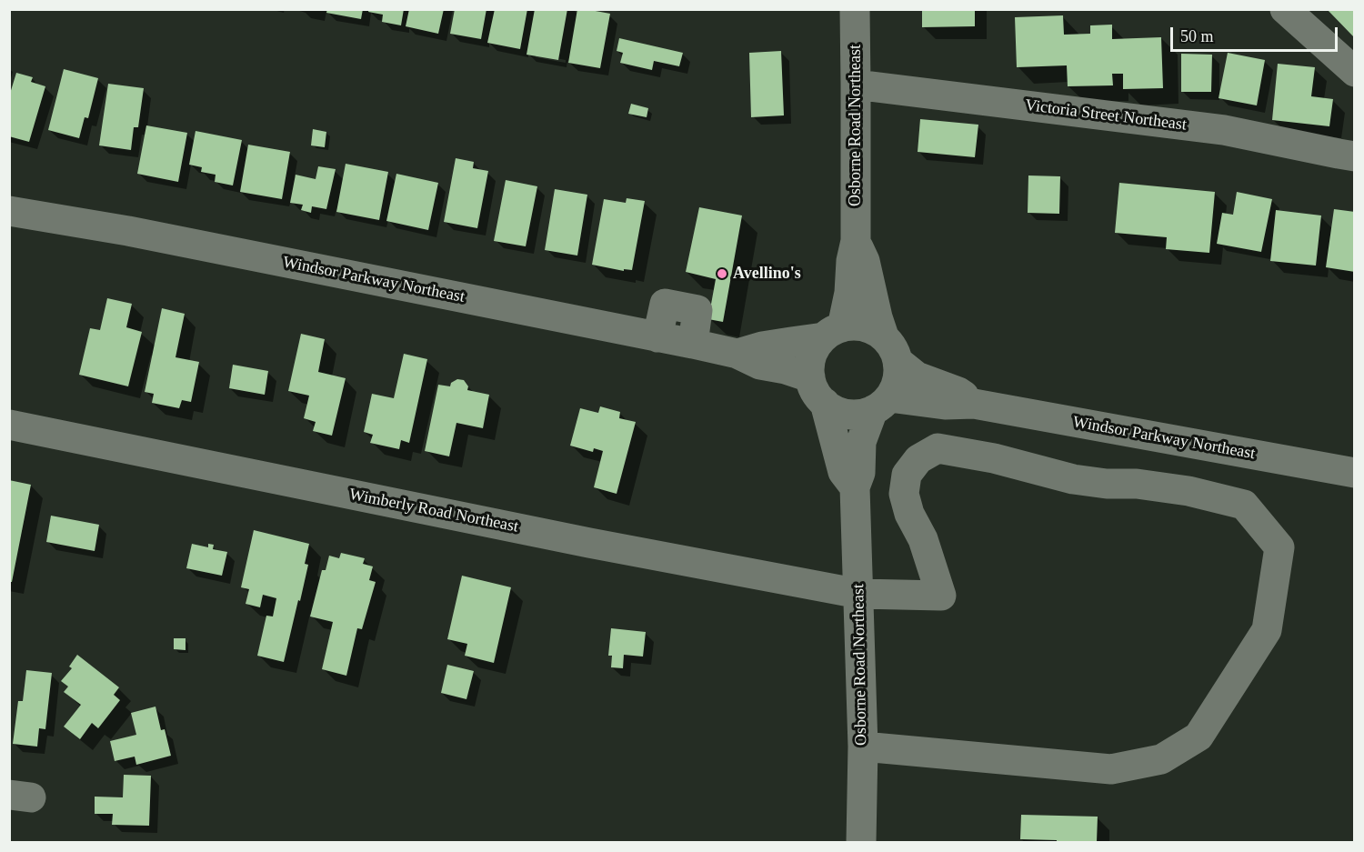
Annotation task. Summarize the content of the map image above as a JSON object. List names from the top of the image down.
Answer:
{
  "streets": {
    "street": [
      "Victoria Street Northeast",
      "Osborne Road Northeast",
      "Windsor Parkway Northeast",
      "Wimberly Road Northeast"
    ]
  },
  "crossings": [
    ["Victoria Street Northeast", "Osborne Road Northeast"],
    ["Osborne Road Northeast", "Windsor Parkway Northeast"],
    ["Osborne Road Northeast", "Wimberly Road Northeast"]
  ],
  "places": ["Avellino's"],
  "scale_bar": "50 m"
}
